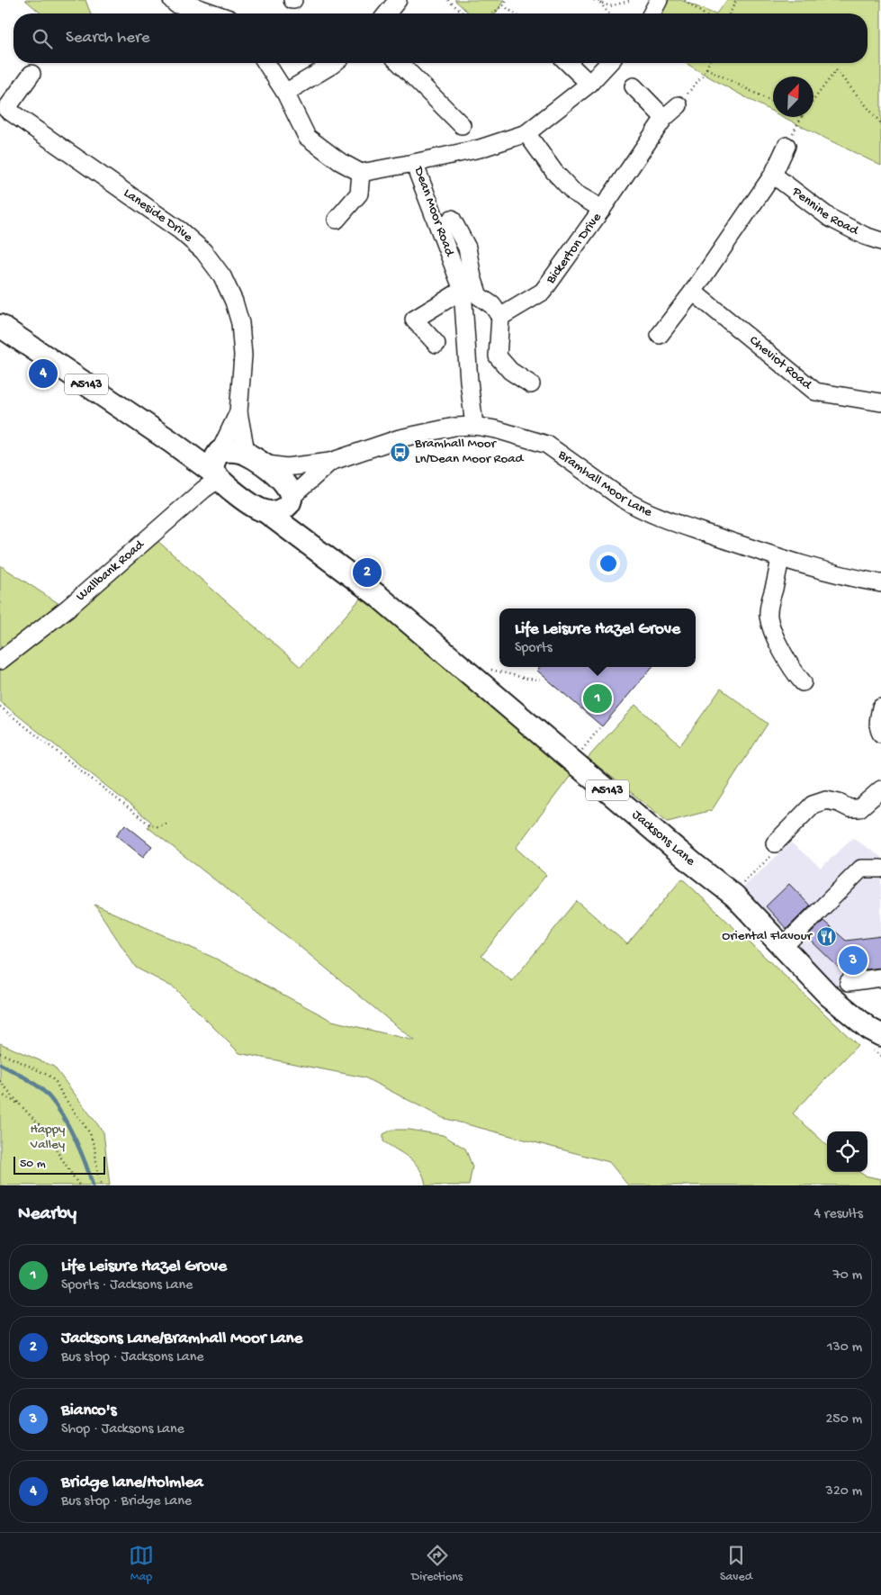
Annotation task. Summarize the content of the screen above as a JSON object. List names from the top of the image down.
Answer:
{
  "streets": {
    "main road": ["A5143", "Jacksons Lane"],
    "street": [
      "Pennine Road",
      "Dean Moor Road",
      "Laneside Drive",
      "Bickerton Drive",
      "Cheviot Road",
      "Bramhall Moor Lane",
      "Wallbank Road"
    ]
  },
  "crossings": [
    ["Dean Moor Road", "Bickerton Drive"],
    ["Dean Moor Road", "Bramhall Moor Lane"],
    ["Laneside Drive", "A5143"],
    ["Laneside Drive", "Bramhall Moor Lane"],
    ["Laneside Drive", "Wallbank Road"],
    ["Laneside Drive", "Jacksons Lane"],
    ["A5143", "Wallbank Road"],
    ["A5143", "Jacksons Lane"],
    ["Bramhall Moor Lane", "Jacksons Lane"],
    ["Wallbank Road", "Jacksons Lane"]
  ],
  "parks": ["Happy Valley"],
  "places": {
    "bus stop": ["Bramhall Moor Ln/Dean Moor Road"],
    "restaurant": ["Oriental Flavour"]
  },
  "scale_bar": "50 m",
  "north": "top right",
  "page": {
    "search": "Search here",
    "pins": [
      "4",
      "2",
      "1",
      "3"
    ],
    "popup": ["Life Leisure Hazel Grove", "Sports"],
    "scale": "50 m",
    "heading": ["Nearby", "4 results"],
    "list": [
      {
        "mark": "1",
        "name": "Life Leisure Hazel Grove",
        "note": "Sports · Jacksons Lane",
        "value": "70 m"
      },
      {
        "mark": "2",
        "name": "Jacksons Lane/Bramhall Moor Lane",
        "note": "Bus stop · Jacksons Lane",
        "value": "130 m"
      },
      {
        "mark": "3",
        "name": "Bianco's",
        "note": "Shop · Jacksons Lane",
        "value": "250 m"
      },
      {
        "mark": "4",
        "name": "Bridge lane/Holmlea",
        "note": "Bus stop · Bridge Lane",
        "value": "320 m"
      }
    ],
    "nav": ["Map", "Directions", "Saved"]
  }
}
